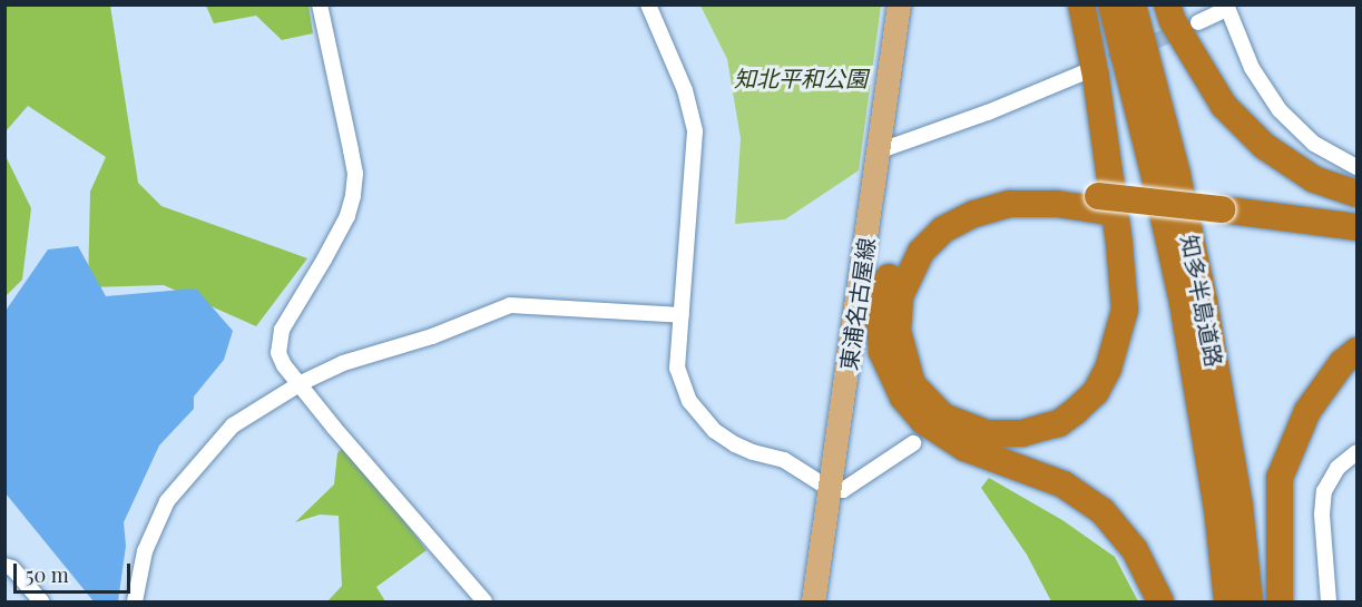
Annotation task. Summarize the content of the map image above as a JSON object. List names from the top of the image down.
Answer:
{
  "streets": {
    "highway": ["知多半島道路"],
    "main road": ["東浦名古屋線"]
  },
  "parks": ["知北平和公園"],
  "scale_bar": "50 m"
}
